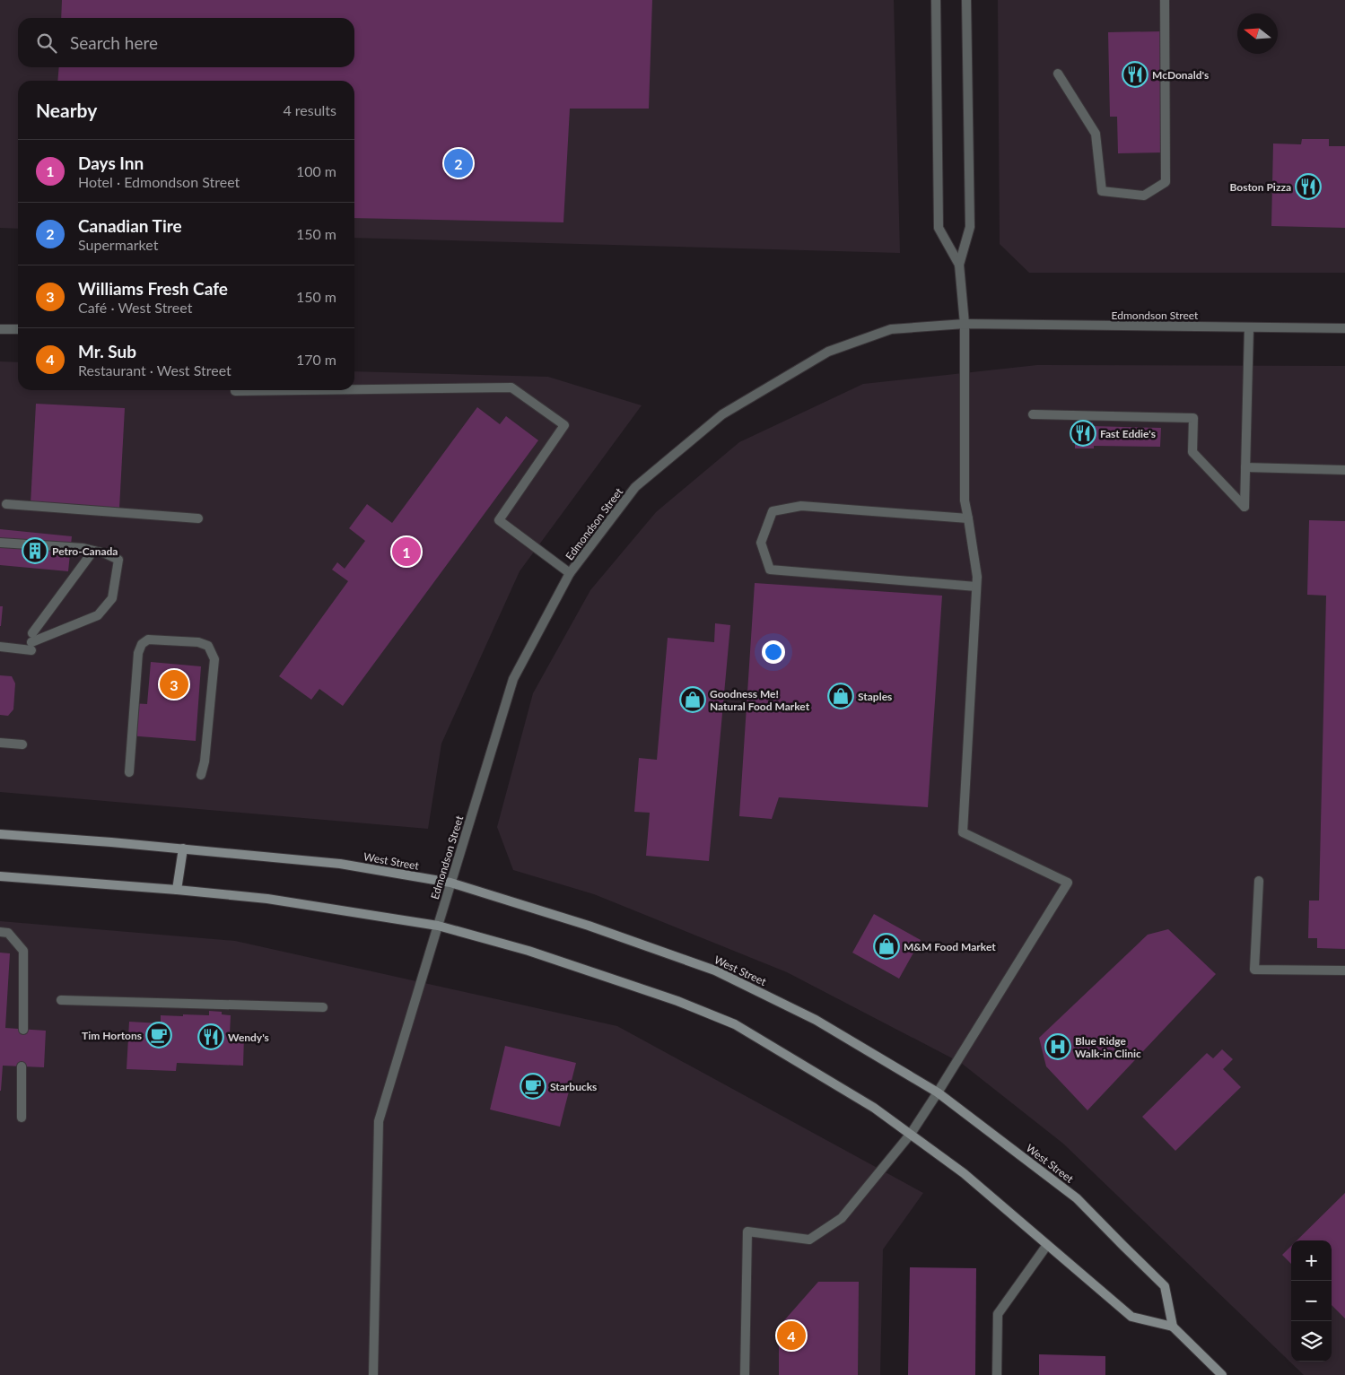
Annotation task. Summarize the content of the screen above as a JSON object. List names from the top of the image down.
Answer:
{
  "streets": {
    "main road": ["West Street"],
    "street": ["Edmondson Street"]
  },
  "crossings": [
    ["Edmondson Street", "West Street"]
  ],
  "places": {
    "restaurant": [
      "McDonald's",
      "Boston Pizza",
      "Fast Eddie's",
      "Wendy's"
    ],
    "building": ["Petro-Canada"],
    "shop": ["Staples", "Goodness Me! Natural Food Market", "M&M Food Market"],
    "cafe": ["Tim Hortons", "Starbucks"],
    "hospital": ["Blue Ridge Walk-in Clinic"]
  },
  "north": "left",
  "page": {
    "search": "Search here",
    "heading": ["Nearby", "4 results"],
    "list": [
      {
        "mark": "1",
        "name": "Days Inn",
        "note": "Hotel · Edmondson Street",
        "value": "100 m"
      },
      {
        "mark": "2",
        "name": "Canadian Tire",
        "note": "Supermarket",
        "value": "150 m"
      },
      {
        "mark": "3",
        "name": "Williams Fresh Cafe",
        "note": "Café · West Street",
        "value": "150 m"
      },
      {
        "mark": "4",
        "name": "Mr. Sub",
        "note": "Restaurant · West Street",
        "value": "170 m"
      }
    ],
    "pins": [
      "2",
      "1",
      "3",
      "4"
    ],
    "map_buttons": ["+", "−"]
  }
}
